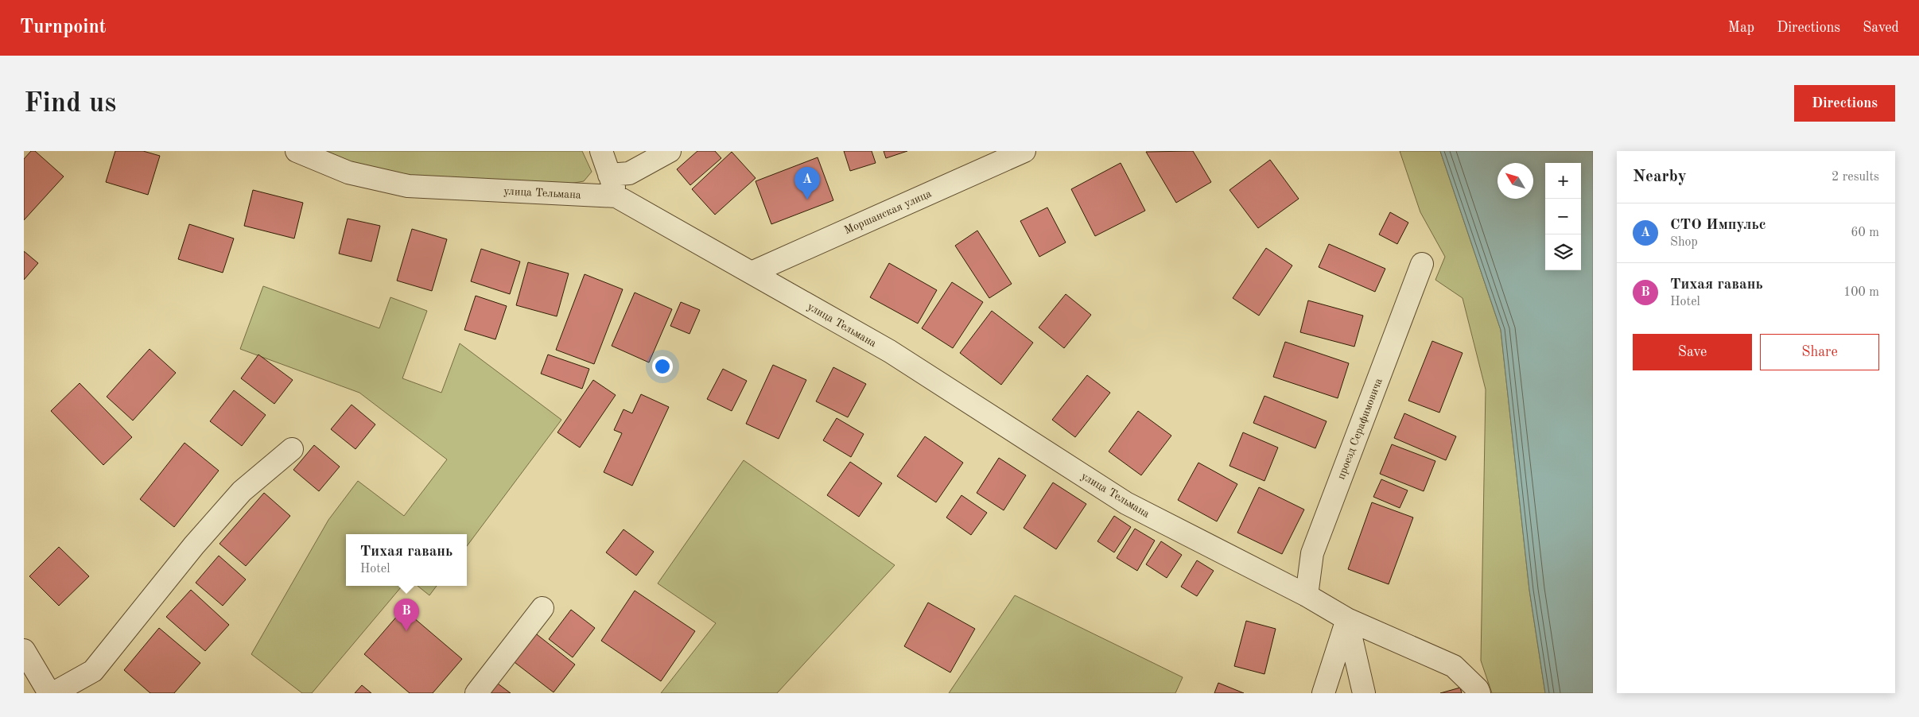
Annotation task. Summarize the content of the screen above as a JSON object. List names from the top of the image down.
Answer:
{
  "streets": {
    "street": ["улица Тельмана", "Моршанская улица", "проезд Серафимовича"]
  },
  "crossings": [
    ["улица Тельмана", "Моршанская улица"],
    ["улица Тельмана", "проезд Серафимовича"]
  ],
  "north": "top left",
  "page": {
    "header": "Turnpoint",
    "nav": ["Map", "Directions", "Saved"],
    "buttons": [
      "Directions",
      ["Save", "Share"]
    ],
    "title": "Find us",
    "heading": ["Nearby", "2 results"],
    "map_buttons": ["+", "−"],
    "pins": ["A", "B"],
    "list": [
      {
        "mark": "A",
        "name": "СТО Импульс",
        "note": "Shop",
        "value": "60 m"
      },
      {
        "mark": "B",
        "name": "Тихая гавань",
        "note": "Hotel",
        "value": "100 m"
      }
    ],
    "popup": ["Тихая гавань", "Hotel"]
  }
}
